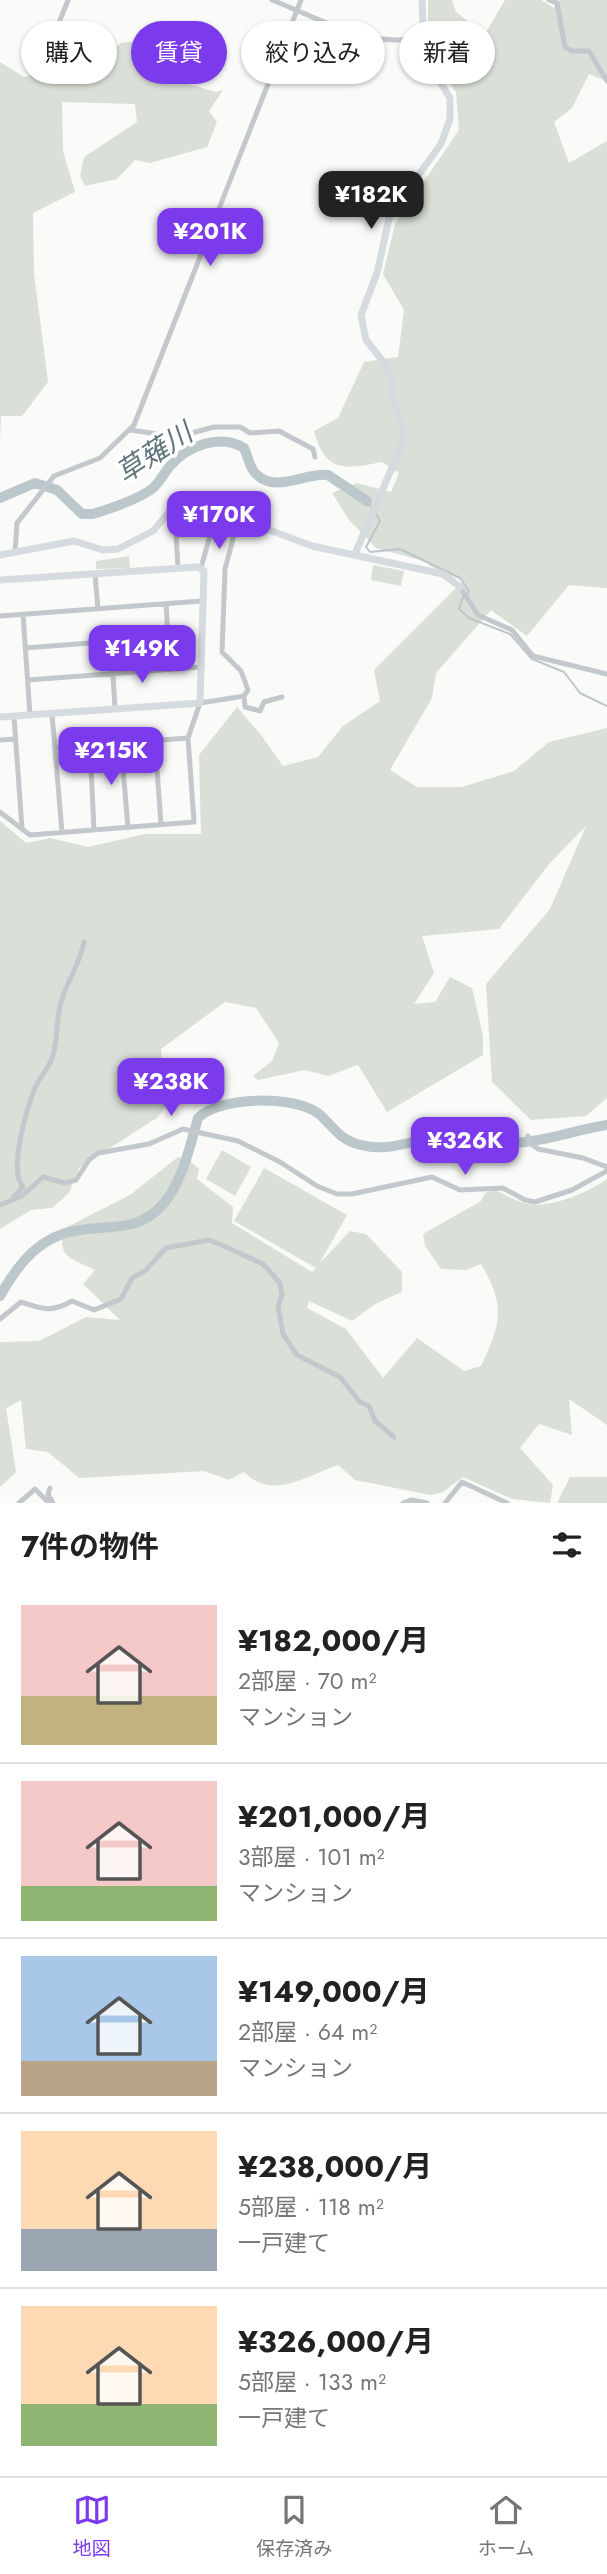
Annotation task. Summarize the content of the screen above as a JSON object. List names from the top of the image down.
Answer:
{
  "water": ["草薙川"],
  "page": {
    "chip": [
      "購入",
      "賃貸",
      "絞り込み",
      "新着"
    ],
    "price": [
      "¥182K",
      "¥201K",
      "¥170K",
      "¥149K",
      "¥215K",
      "¥238K",
      "¥326K"
    ],
    "heading": "7件の物件",
    "list": [
      {
        "name": "¥182,000/月",
        "note": "2部屋 · 70 m² · マンション"
      },
      {
        "name": "¥201,000/月",
        "note": "3部屋 · 101 m² · マンション"
      },
      {
        "name": "¥149,000/月",
        "note": "2部屋 · 64 m² · マンション"
      },
      {
        "name": "¥238,000/月",
        "note": "5部屋 · 118 m² · 一戸建て"
      },
      {
        "name": "¥326,000/月",
        "note": "5部屋 · 133 m² · 一戸建て"
      }
    ],
    "tabs": ["地図", "保存済み", "ホーム"]
  }
}
